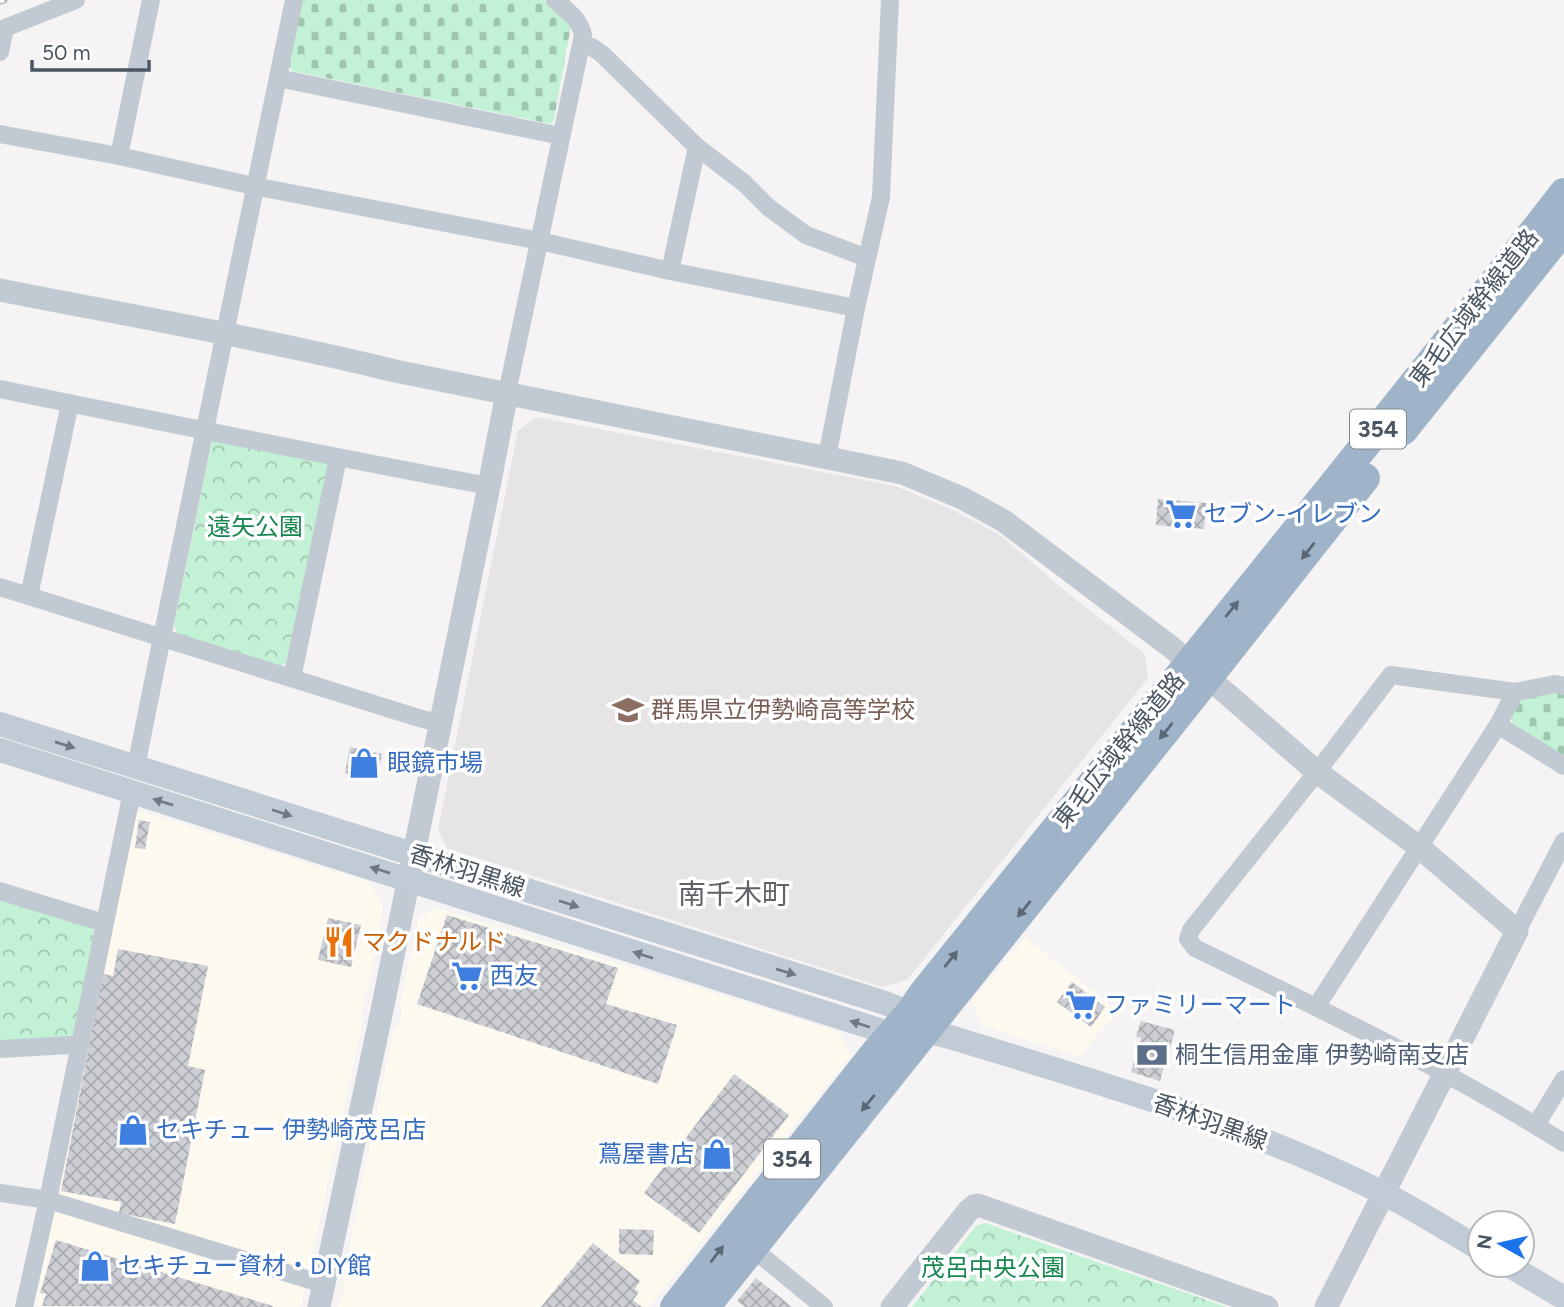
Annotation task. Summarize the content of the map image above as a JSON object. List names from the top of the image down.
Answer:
{
  "streets": {
    "highway": ["東毛広域幹線道路", "354"],
    "main road": ["香林羽黒線"]
  },
  "crossings": [
    ["東毛広域幹線道路", "香林羽黒線"]
  ],
  "districts": ["南千木町"],
  "parks": ["遠矢公園", "茂呂中央公園"],
  "places": {
    "supermarket": ["セブン-イレブン", "西友", "ファミリーマート"],
    "school or university": ["群馬県立伊勢崎高等学校"],
    "shop": [
      "眼鏡市場",
      "セキチュー 伊勢崎茂呂店",
      "蔦屋書店",
      "セキチュー資材・DIY館"
    ],
    "restaurant": ["マクドナルド"],
    "bank": ["桐生信用金庫 伊勢崎南支店"]
  },
  "scale_bar": "50 m",
  "north": "left"
}
